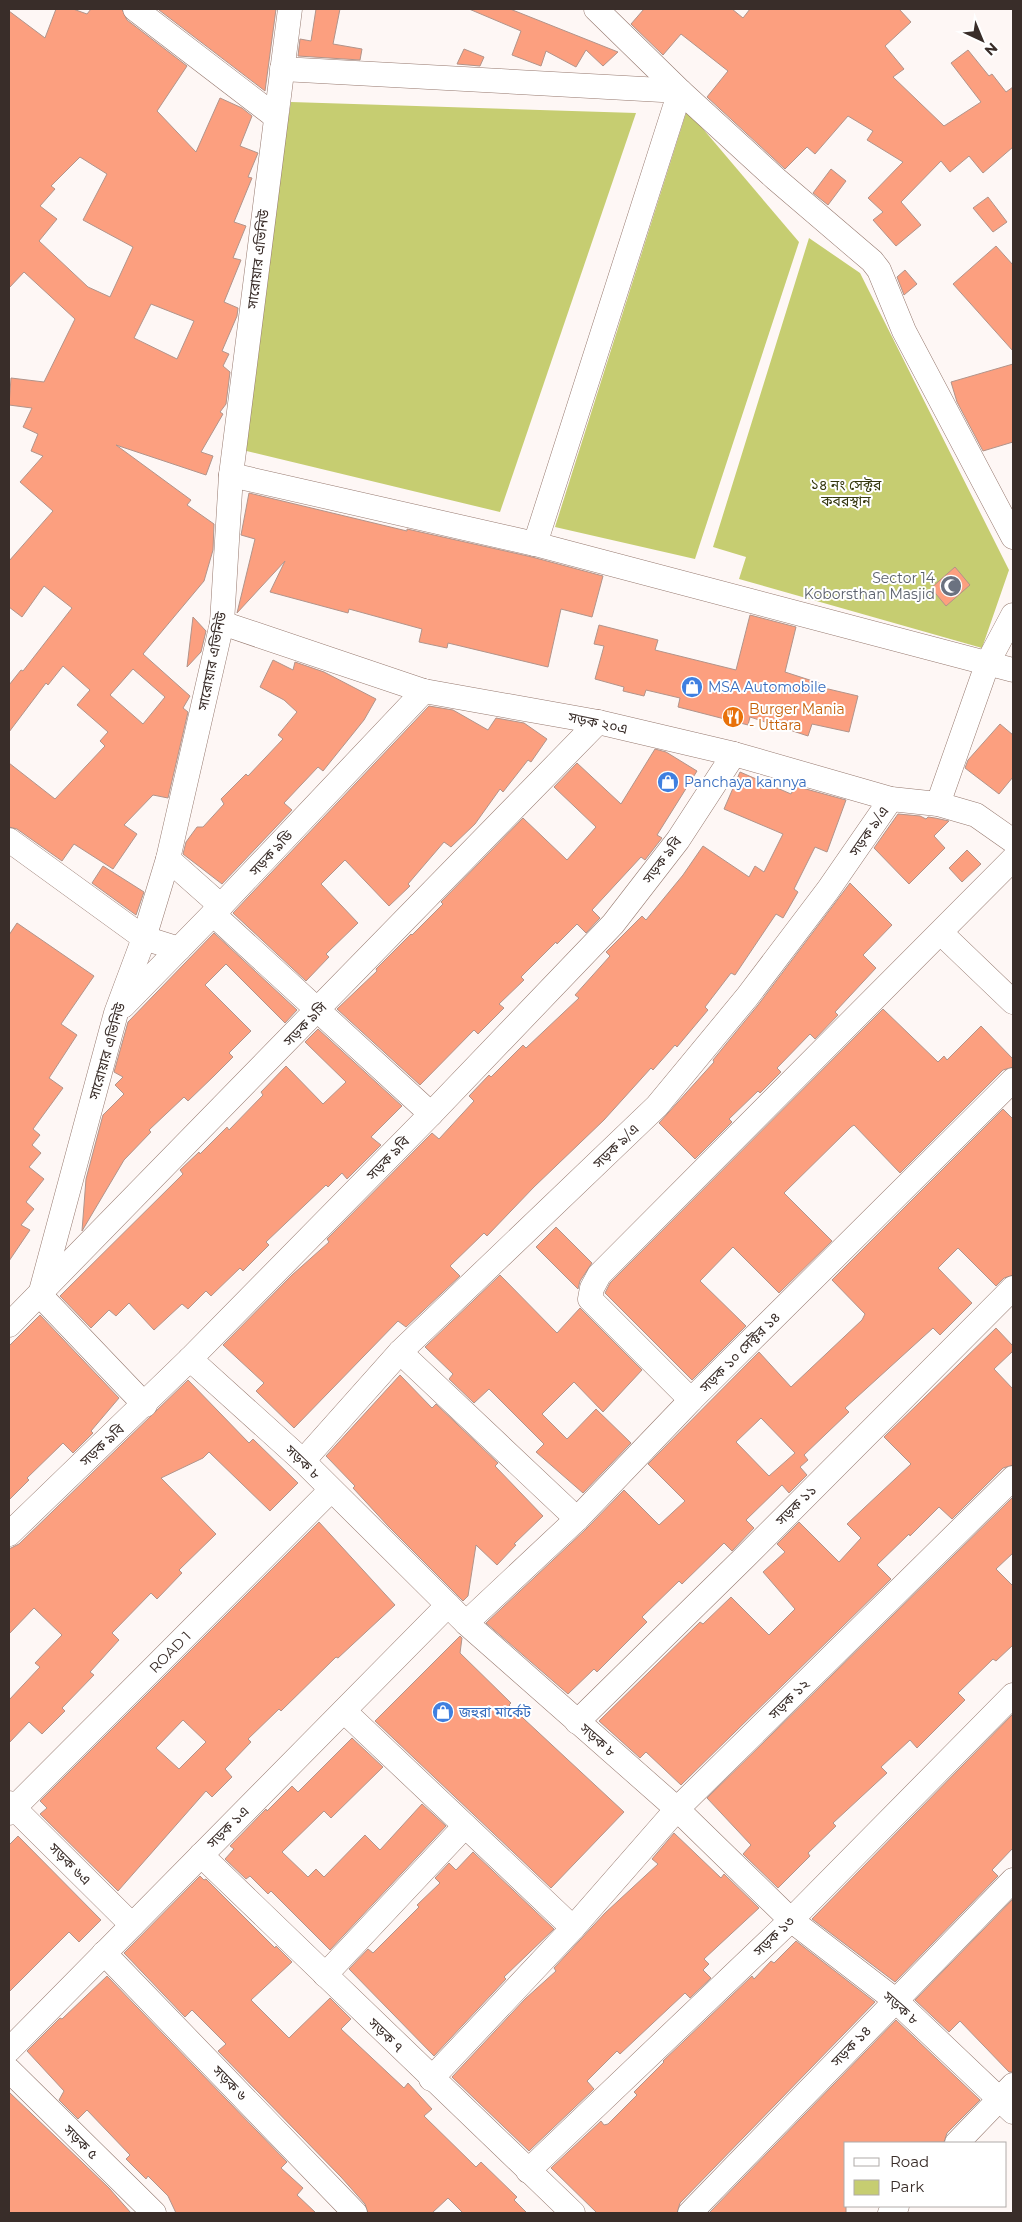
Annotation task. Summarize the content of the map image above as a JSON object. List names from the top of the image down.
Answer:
{
  "streets": {
    "street": [
      "সারোয়ার এভিনিউ",
      "সড়ক ২০এ",
      "সড়ক ৯/এ",
      "সড়ক ৯ডি",
      "সড়ক ৯বি",
      "সড়ক ৯সি",
      "সড়ক ১০ সেক্টর ১৪",
      "সড়ক ৮",
      "সড়ক ১১",
      "ROAD 1",
      "সড়ক ১২",
      "সড়ক ১এ",
      "সড়ক ৬এ",
      "সড়ক ১৩",
      "সড়ক ৭",
      "সড়ক ১৪",
      "সড়ক ৬",
      "সড়ক ৫"
    ]
  },
  "crossings": [
    ["সারোয়ার এভিনিউ", "সড়ক ২০এ"],
    ["সারোয়ার এভিনিউ", "সড়ক ৯ডি"],
    ["সারোয়ার এভিনিউ", "সড়ক ৯সি"],
    ["সড়ক ২০এ", "সড়ক ৯/এ"],
    ["সড়ক ২০এ", "সড়ক ৯ডি"],
    ["সড়ক ২০এ", "সড়ক ৯বি"],
    ["সড়ক ২০এ", "সড়ক ৯সি"],
    ["সড়ক ৯/এ", "সড়ক ৮"],
    ["সড়ক ৯বি", "সড়ক ৮"],
    ["সড়ক ১০ সেক্টর ১৪", "সড়ক ৮"],
    ["সড়ক ৮", "সড়ক ১১"],
    ["সড়ক ৮", "ROAD 1"],
    ["সড়ক ৮", "সড়ক ১২"],
    ["সড়ক ৮", "সড়ক ১এ"],
    ["সড়ক ৮", "সড়ক ১৩"],
    ["সড়ক ৮", "সড়ক ১৪"],
    ["ROAD 1", "সড়ক ৬এ"],
    ["সড়ক ১২", "সড়ক ৭"],
    ["সড়ক ১এ", "সড়ক ৬এ"],
    ["সড়ক ১এ", "সড়ক ৭"],
    ["সড়ক ১এ", "সড়ক ৬"],
    ["সড়ক ১৩", "সড়ক ৭"]
  ],
  "parks": ["১৪ নং সেক্টর কবরস্থান"],
  "places": {
    "mosque": ["Sector 14 Koborsthan Masjid"],
    "shop": ["MSA Automobile", "Panchaya kannya", "জহুরা মার্কেট"],
    "restaurant": ["Burger Mania - Uttara"]
  },
  "legend": ["Road", "Park"],
  "north": "bottom right"
}
